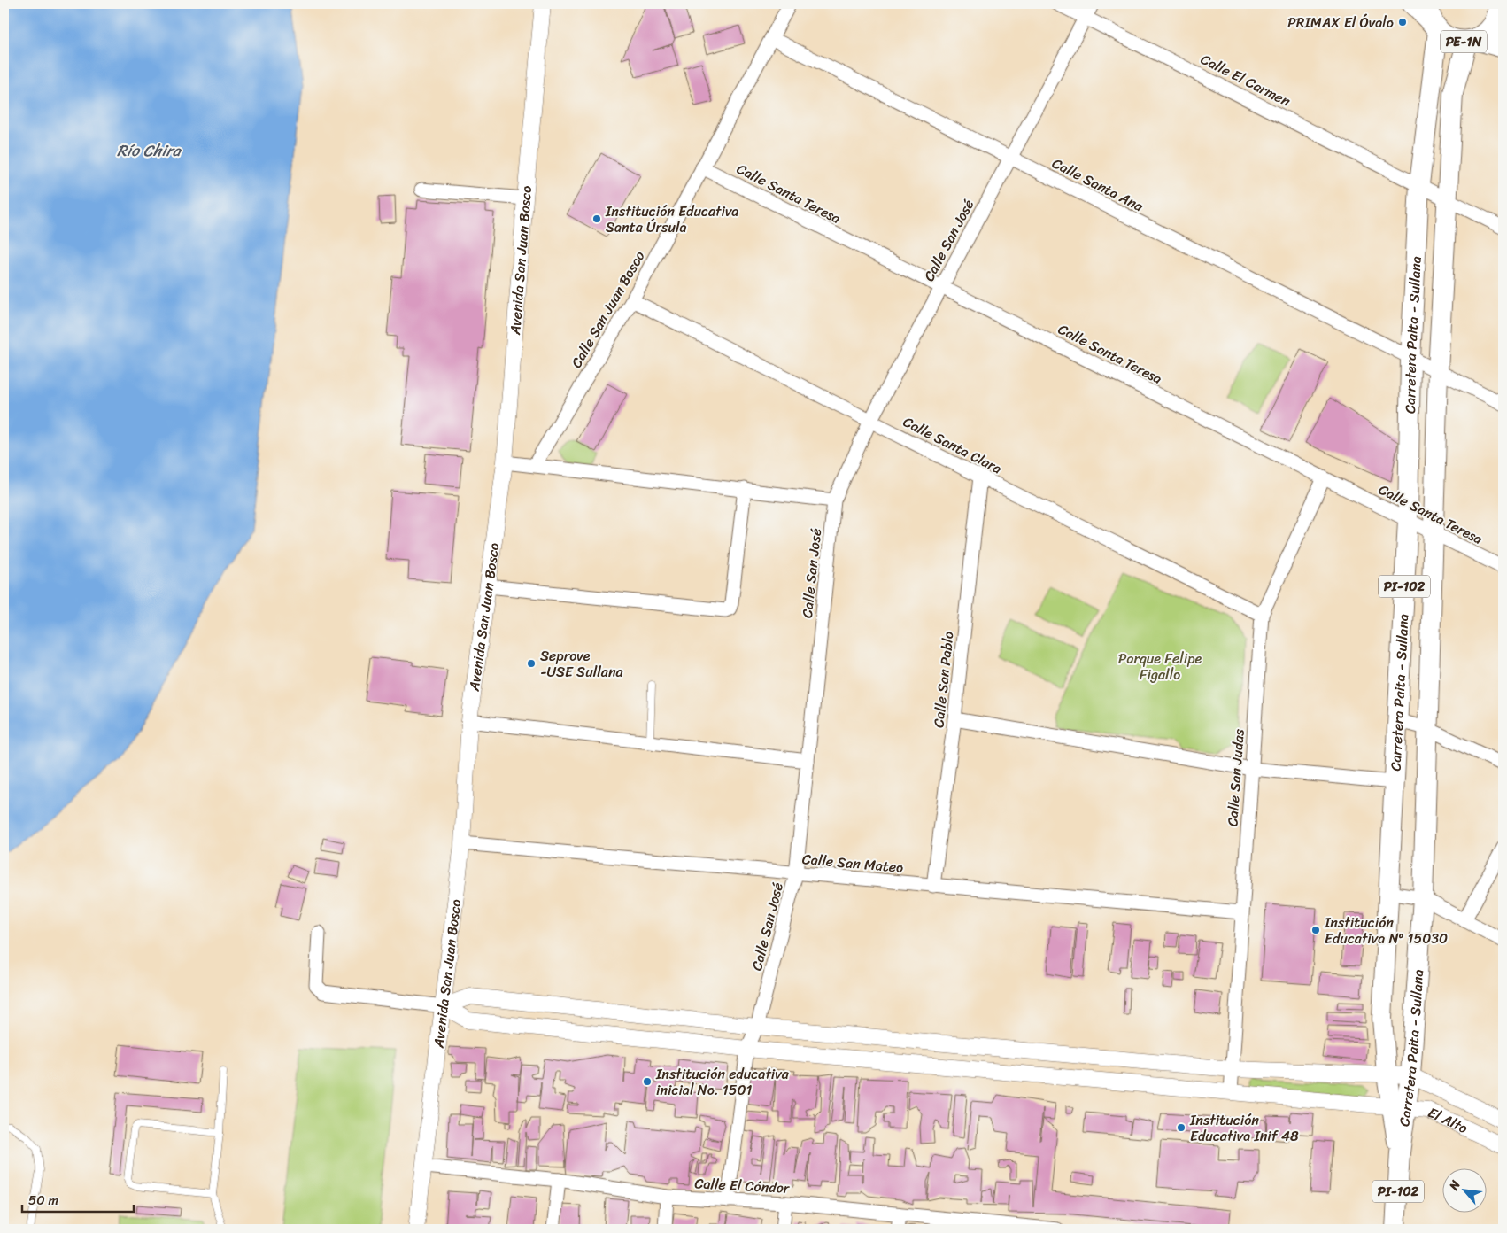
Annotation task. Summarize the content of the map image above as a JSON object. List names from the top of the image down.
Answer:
{
  "streets": {
    "highway": ["PE-1N"],
    "main road": ["Carretera Paita - Sullana", "PI-102"],
    "street": [
      "Calle El Carmen",
      "Calle Santa Ana",
      "Calle Santa Teresa",
      "Calle San José",
      "Avenida San Juan Bosco",
      "Calle San Juan Bosco",
      "Calle Santa Clara",
      "Calle San Pablo",
      "Calle San Judas",
      "Calle San Mateo",
      "El Alto",
      "Calle El Cóndor"
    ]
  },
  "crossings": [
    ["PE-1N", "Carretera Paita - Sullana"],
    ["Calle El Carmen", "Calle San José"],
    ["Calle El Carmen", "Carretera Paita - Sullana"],
    ["Calle Santa Ana", "Calle San José"],
    ["Calle Santa Ana", "Calle San Juan Bosco"],
    ["Calle Santa Ana", "Carretera Paita - Sullana"],
    ["Calle Santa Teresa", "Calle San José"],
    ["Calle Santa Teresa", "Calle San Juan Bosco"],
    ["Calle Santa Teresa", "Carretera Paita - Sullana"],
    ["Calle Santa Teresa", "Calle San Judas"],
    ["Calle San José", "Calle Santa Clara"],
    ["Calle San José", "Calle San Mateo"],
    ["Calle San José", "El Alto"],
    ["Calle San José", "Calle El Cóndor"],
    ["Avenida San Juan Bosco", "Calle San Mateo"],
    ["Avenida San Juan Bosco", "El Alto"],
    ["Avenida San Juan Bosco", "Calle El Cóndor"],
    ["Calle San Juan Bosco", "Calle Santa Clara"],
    ["Carretera Paita - Sullana", "El Alto"],
    ["Calle Santa Clara", "Calle San Pablo"],
    ["Calle Santa Clara", "Calle San Judas"],
    ["Calle San Pablo", "Calle San Mateo"],
    ["Calle San Judas", "Calle San Mateo"],
    ["Calle San Judas", "El Alto"]
  ],
  "water": ["Río Chira"],
  "parks": ["Parque Felipe Figallo"],
  "places": [
    "PRIMAX El Óvalo",
    "Institución Educativa Santa Úrsula",
    "Seprove -USE Sullana",
    "Institución Educativa Nº 15030",
    "Institución educativa inicial No. 1501",
    "Institución Educativa Inif 48"
  ],
  "scale_bar": "50 m",
  "north": "top left"
}
